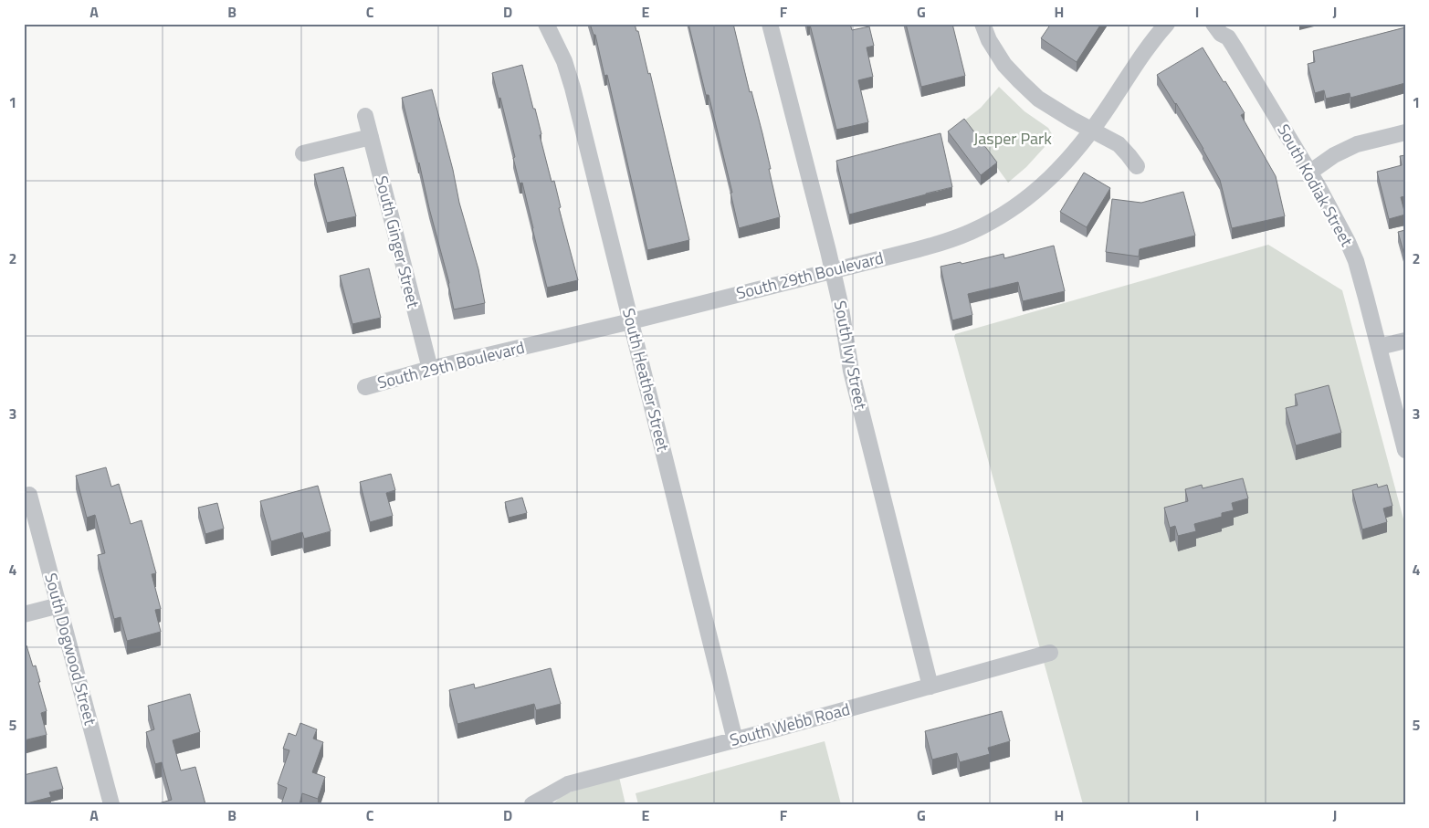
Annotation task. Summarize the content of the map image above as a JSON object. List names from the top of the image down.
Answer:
{
  "streets": {
    "street": [
      "South Kodiak Street",
      "South Ginger Street",
      "South 29th Boulevard",
      "South Ivy Street",
      "South Heather Street",
      "South Dogwood Street",
      "South Webb Road"
    ]
  },
  "crossings": [
    ["South Ginger Street", "South 29th Boulevard"],
    ["South 29th Boulevard", "South Ivy Street"],
    ["South 29th Boulevard", "South Heather Street"],
    ["South Ivy Street", "South Webb Road"],
    ["South Heather Street", "South Webb Road"]
  ],
  "parks": ["Jasper Park"],
  "grid": {
    "columns": [
      "A",
      "B",
      "C",
      "D",
      "E",
      "F",
      "G",
      "H",
      "I",
      "J"
    ],
    "rows": [
      "1",
      "2",
      "3",
      "4",
      "5"
    ]
  }
}
